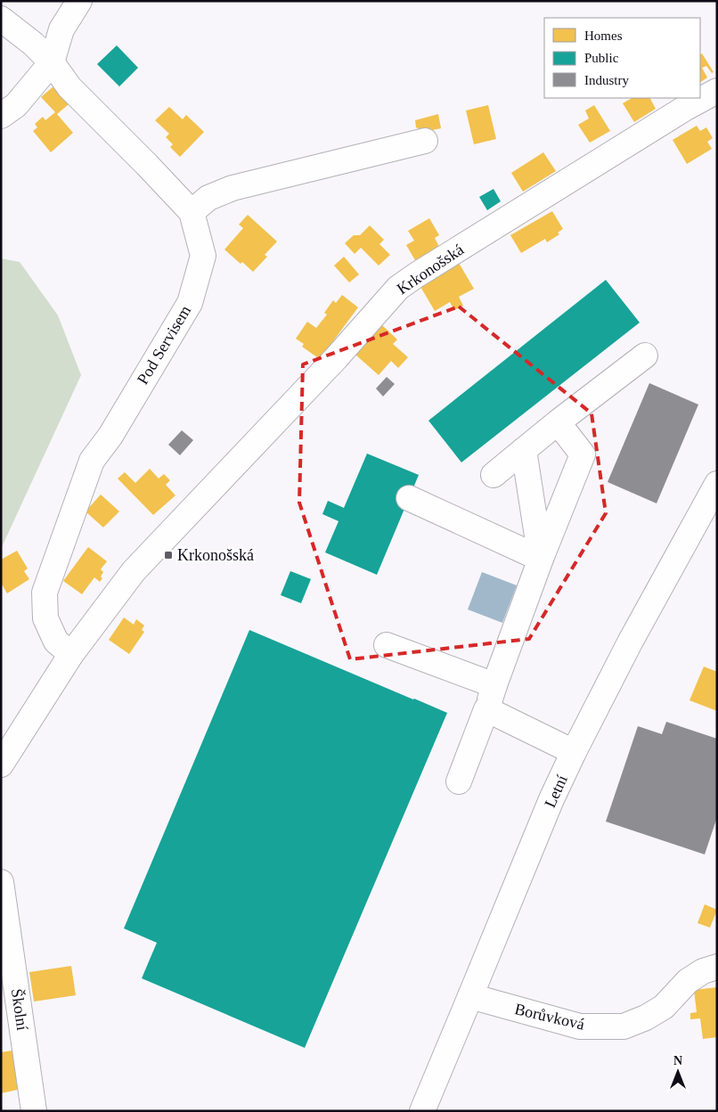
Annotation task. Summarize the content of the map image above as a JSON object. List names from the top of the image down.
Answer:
{
  "streets": {
    "street": [
      "Krkonošská",
      "Pod Servisem",
      "Letní",
      "Školní",
      "Borůvková"
    ]
  },
  "crossings": [
    ["Krkonošská", "Pod Servisem"],
    ["Letní", "Borůvková"]
  ],
  "places": {
    "transit": ["Krkonošská"]
  },
  "legend": ["Homes", "Public", "Industry"],
  "north": "top"
}
